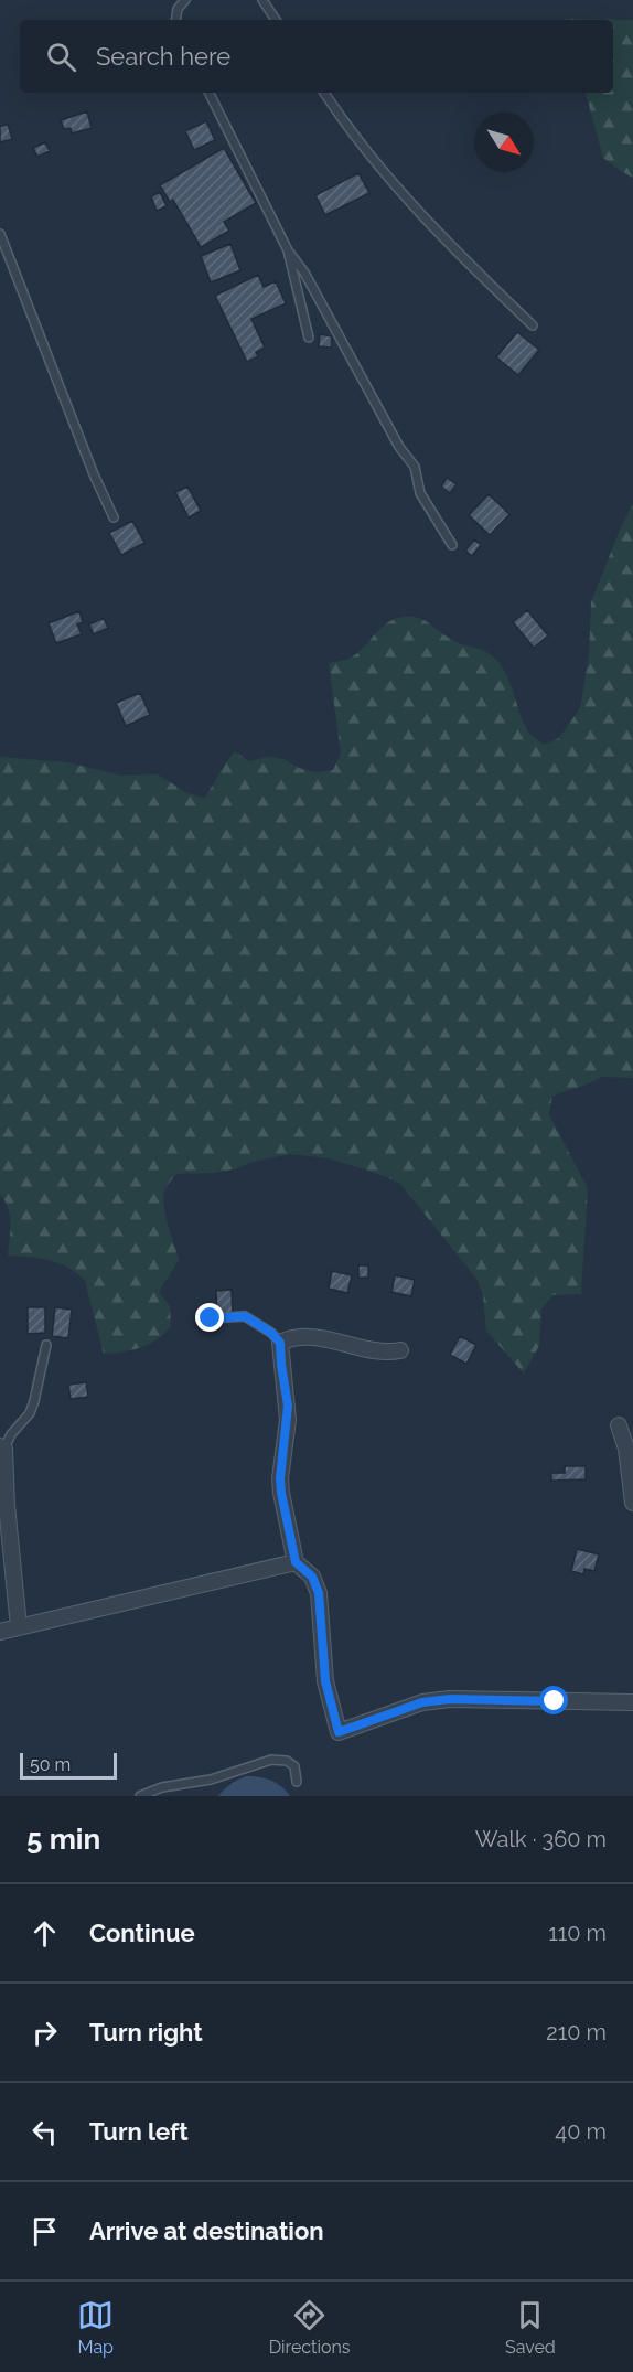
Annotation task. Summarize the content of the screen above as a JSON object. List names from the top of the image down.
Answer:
{
  "scale_bar": "50 m",
  "north": "bottom right",
  "page": {
    "search": "Search here",
    "scale": "50 m",
    "heading": ["5 min", "Walk · 360 m"],
    "list": [
      ["Continue", "110 m"],
      ["Turn right", "210 m"],
      ["Turn left", "40 m"],
      "Arrive at destination"
    ],
    "nav": ["Map", "Directions", "Saved"]
  }
}
